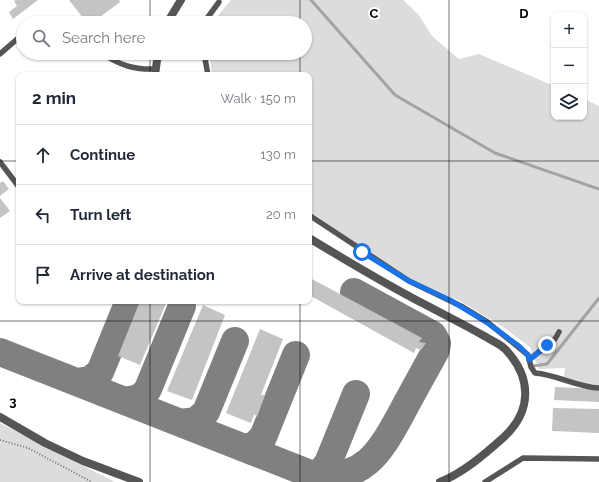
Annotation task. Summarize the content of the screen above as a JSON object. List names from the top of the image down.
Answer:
{
  "page": {
    "map_buttons": ["+", "−"],
    "search": "Search here",
    "heading": ["2 min", "Walk · 150 m"],
    "list": [
      ["Continue", "130 m"],
      ["Turn left", "20 m"],
      "Arrive at destination"
    ]
  },
  "grid": {
    "columns": ["C", "D"],
    "rows": ["3"]
  }
}
